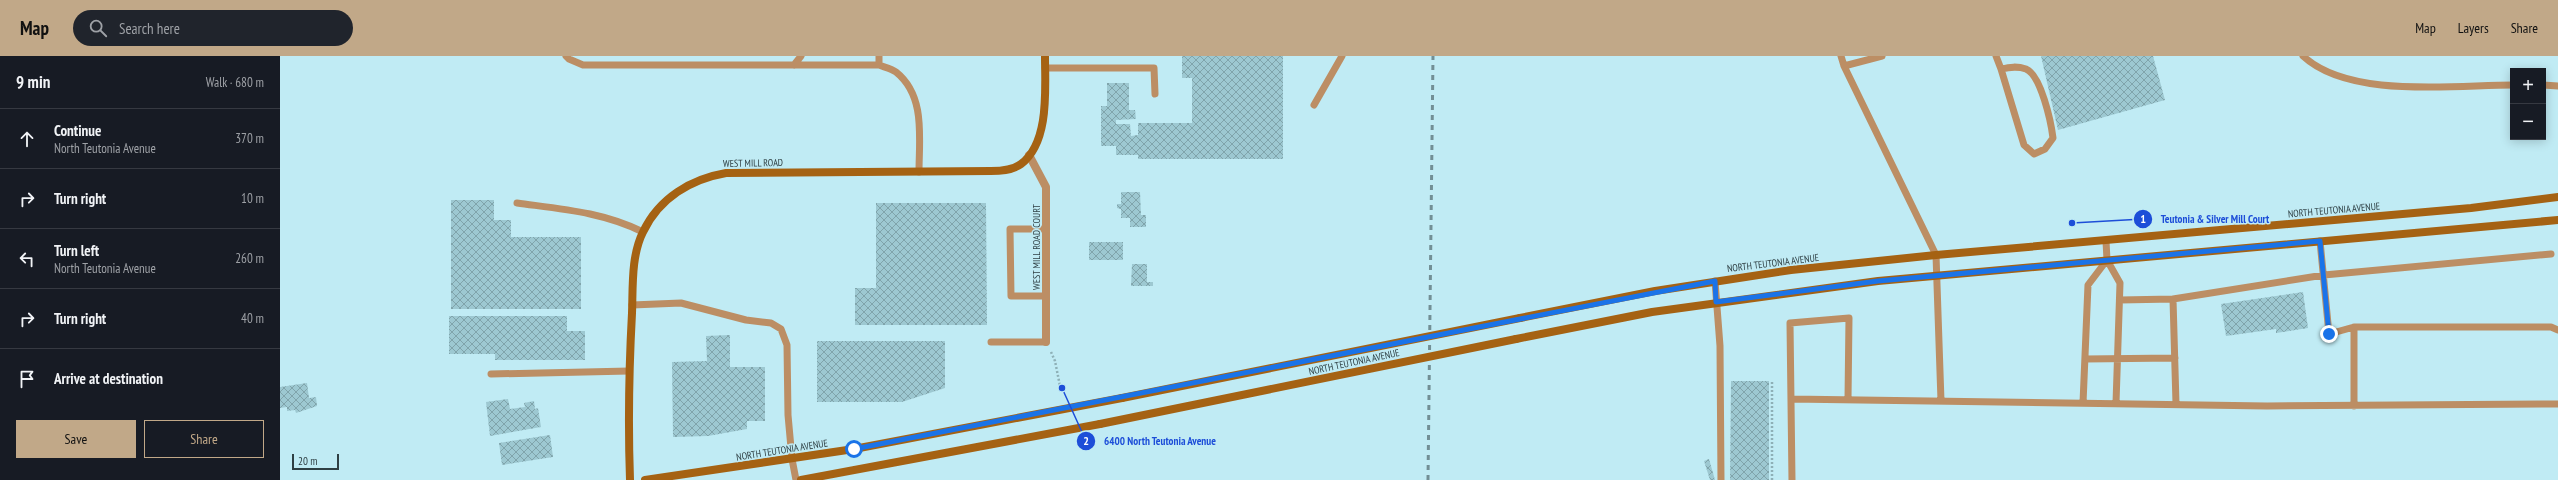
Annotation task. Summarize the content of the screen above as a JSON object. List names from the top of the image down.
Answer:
{
  "streets": {
    "main road": ["WEST MILL ROAD", "NORTH TEUTONIA AVENUE"],
    "street": ["WEST MILL ROAD COURT"]
  },
  "crossings": [
    ["WEST MILL ROAD", "WEST MILL ROAD COURT"]
  ],
  "places": ["Teutonia & Silver Mill Court", "6400 North Teutonia Avenue"],
  "scale_bar": "20 m",
  "page": {
    "header": "Map",
    "search": "Search here",
    "nav": ["Map", "Layers", "Share"],
    "heading": ["9 min", "Walk · 680 m"],
    "map_buttons": ["+", "−"],
    "list": [
      ["Continue", "North Teutonia Avenue", "370 m"],
      ["Turn right", "10 m"],
      ["Turn left", "North Teutonia Avenue", "260 m"],
      ["Turn right", "40 m"],
      "Arrive at destination"
    ],
    "buttons": ["Save", "Share"],
    "scale": "20 m"
  }
}
